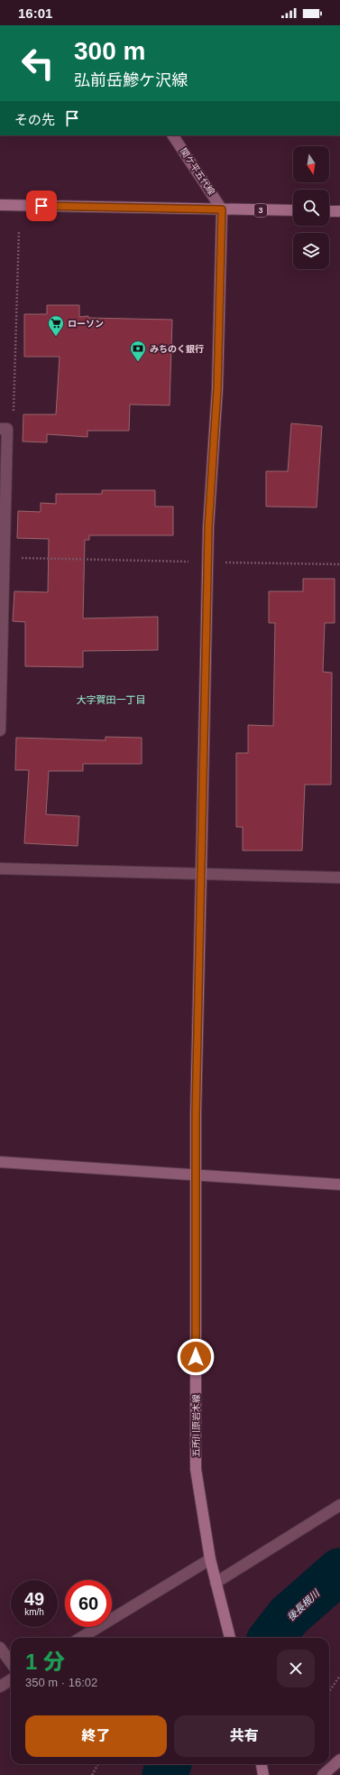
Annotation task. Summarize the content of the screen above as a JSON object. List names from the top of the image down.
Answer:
{
  "streets": {
    "main road": ["3", "五所川原岩木線"],
    "street": ["関ケ平五代線"]
  },
  "crossings": [
    ["関ケ平五代線", "3"],
    ["関ケ平五代線", "五所川原岩木線"],
    ["3", "五所川原岩木線"]
  ],
  "districts": ["大字賀田一丁目"],
  "water": ["後長根川"],
  "places": {
    "supermarket": ["ローソン"],
    "bank": ["みちのく銀行"]
  },
  "north": "bottom",
  "page": {
    "status": "16:01",
    "turn": ["300 m", "弘前岳鰺ケ沢線"],
    "then": "その先",
    "speed": "49 km/h",
    "limit": "60",
    "heading": ["1 分", "350 m · 16:02"],
    "buttons": ["終了", "共有"]
  }
}
